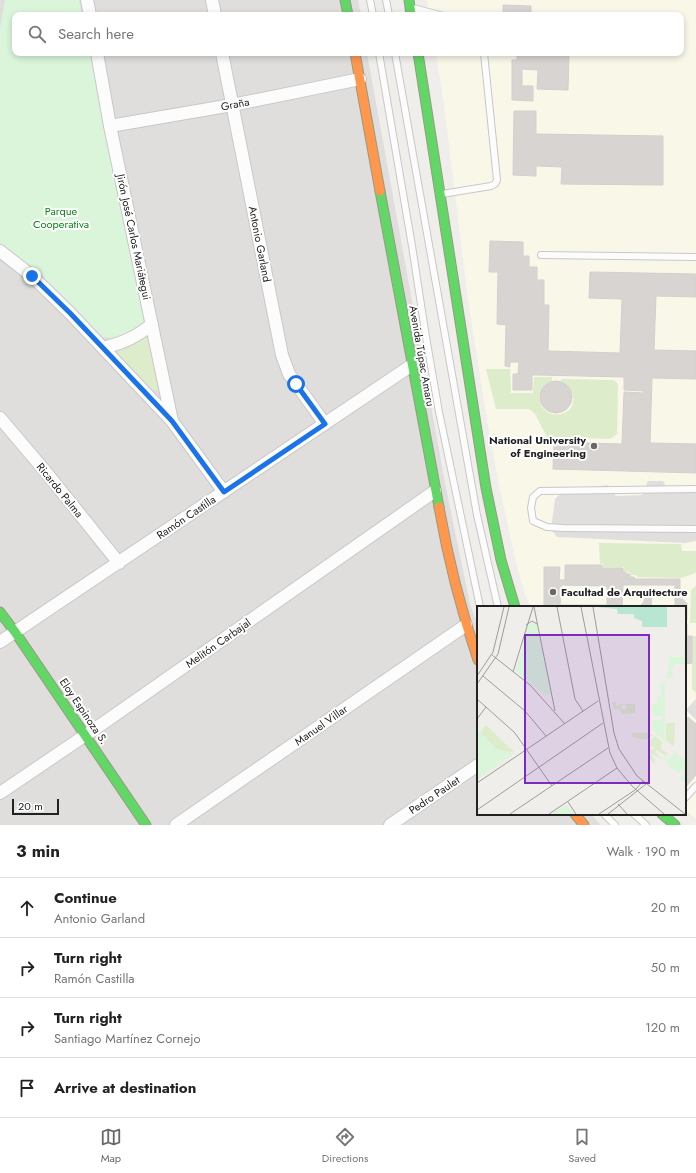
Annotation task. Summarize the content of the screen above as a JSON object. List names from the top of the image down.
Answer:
{
  "streets": {
    "main road": ["Avenida Túpac Amaru", "Eloy Espinoza S."],
    "street": [
      "Graña",
      "Jirón José Carlos Mariátegui",
      "Antonio Garland",
      "Ricardo Palma",
      "Ramón Castilla",
      "Melitón Carbajal",
      "Manuel Villar",
      "Pedro Paulet"
    ]
  },
  "crossings": [
    ["Graña", "Jirón José Carlos Mariátegui"],
    ["Graña", "Antonio Garland"],
    ["Graña", "Avenida Túpac Amaru"],
    ["Antonio Garland", "Ramón Castilla"],
    ["Avenida Túpac Amaru", "Ramón Castilla"],
    ["Avenida Túpac Amaru", "Melitón Carbajal"],
    ["Avenida Túpac Amaru", "Manuel Villar"],
    ["Ricardo Palma", "Ramón Castilla"],
    ["Ramón Castilla", "Eloy Espinoza S."],
    ["Melitón Carbajal", "Eloy Espinoza S."]
  ],
  "parks": ["Parque Cooperativa"],
  "places": ["National University of Engineering", "Facultad de Arquitecture"],
  "scale_bar": "20 m",
  "page": {
    "search": "Search here",
    "scale": "20 m",
    "heading": ["3 min", "Walk · 190 m"],
    "list": [
      ["Continue", "Antonio Garland", "20 m"],
      ["Turn right", "Ramón Castilla", "50 m"],
      ["Turn right", "Santiago Martínez Cornejo", "120 m"],
      "Arrive at destination"
    ],
    "nav": ["Map", "Directions", "Saved"]
  }
}
